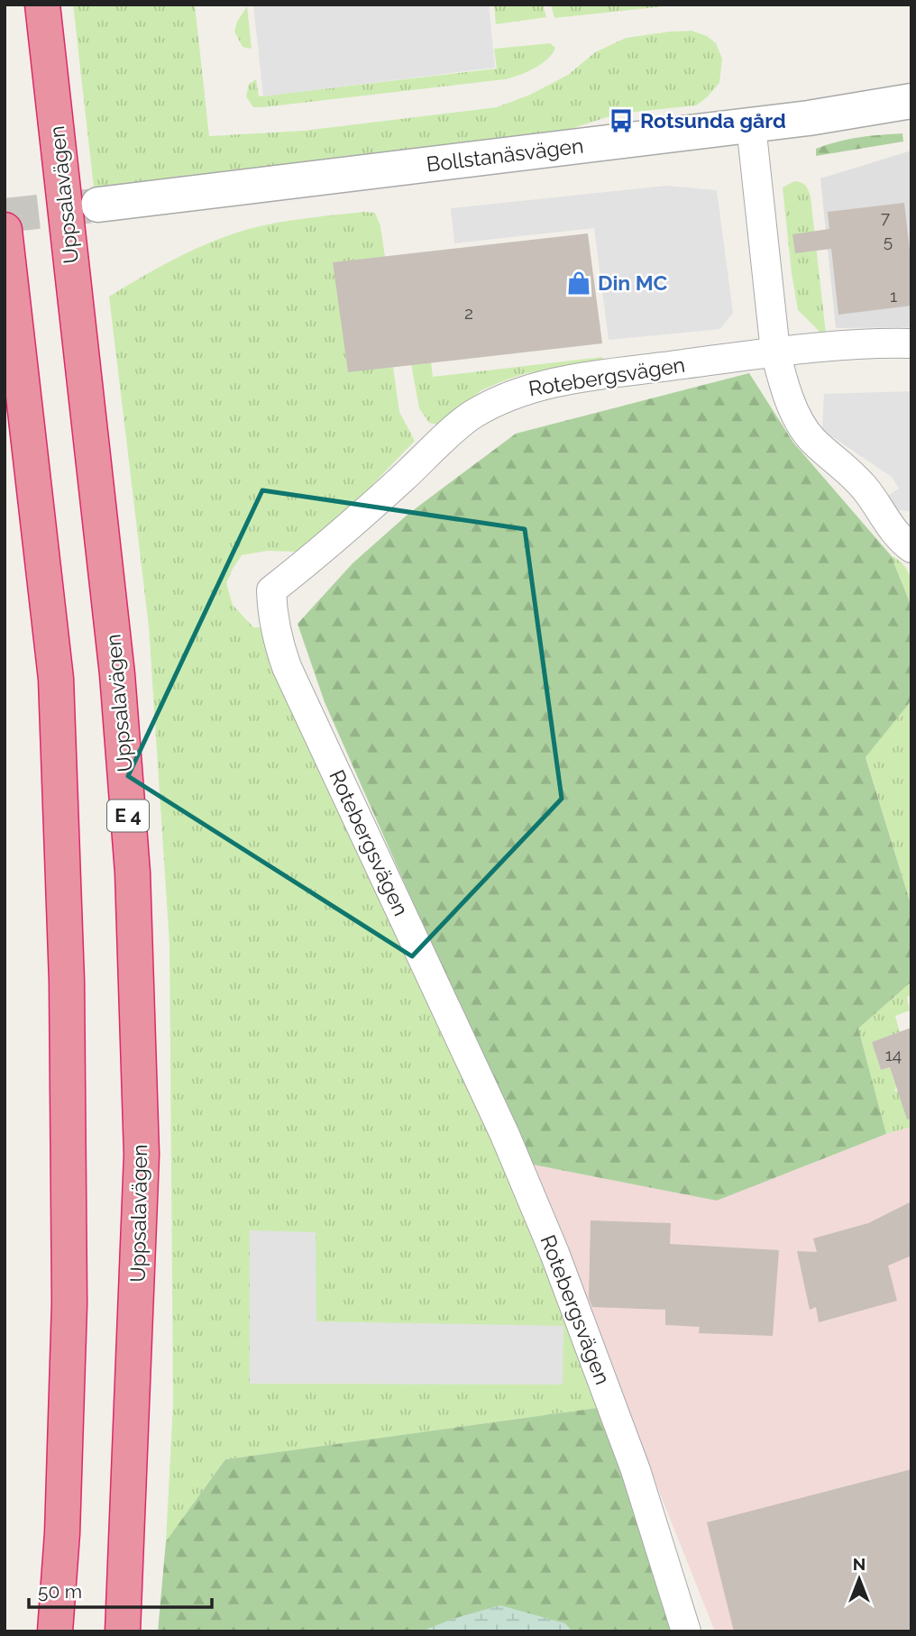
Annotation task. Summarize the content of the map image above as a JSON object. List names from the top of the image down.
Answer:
{
  "streets": {
    "highway": ["Uppsalavägen", "E 4"],
    "street": ["Bollstanäsvägen", "Rotebergsvägen"]
  },
  "places": {
    "bus stop": ["Rotsunda gård"],
    "shop": ["Din MC"]
  },
  "house_numbers": [
    "7",
    "5",
    "1",
    "2",
    "14"
  ],
  "scale_bar": "50 m",
  "north": "top"
}
